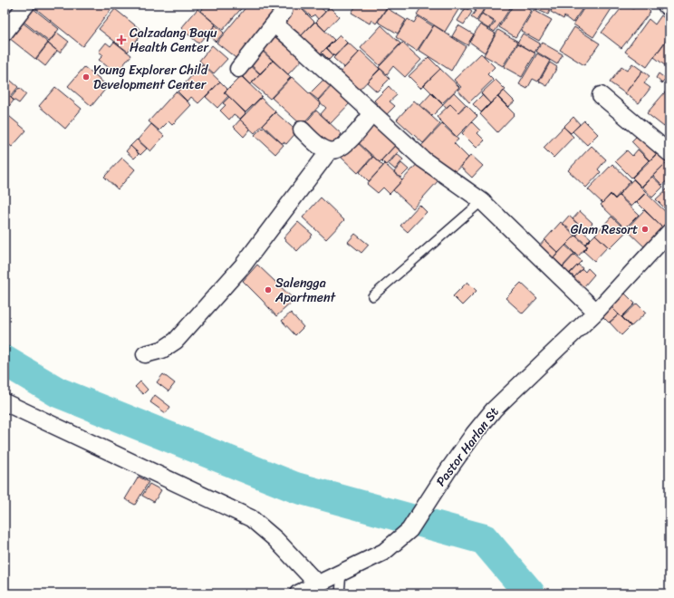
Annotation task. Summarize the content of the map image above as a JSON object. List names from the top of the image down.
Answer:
{
  "streets": {
    "street": ["Pastor Harlan St"]
  },
  "places": {
    "health": ["Calzadang Bayu Health Center"],
    "other": ["Young Explorer Child Development Center", "Glam Resort", "Salengga Apartment"]
  }
}
